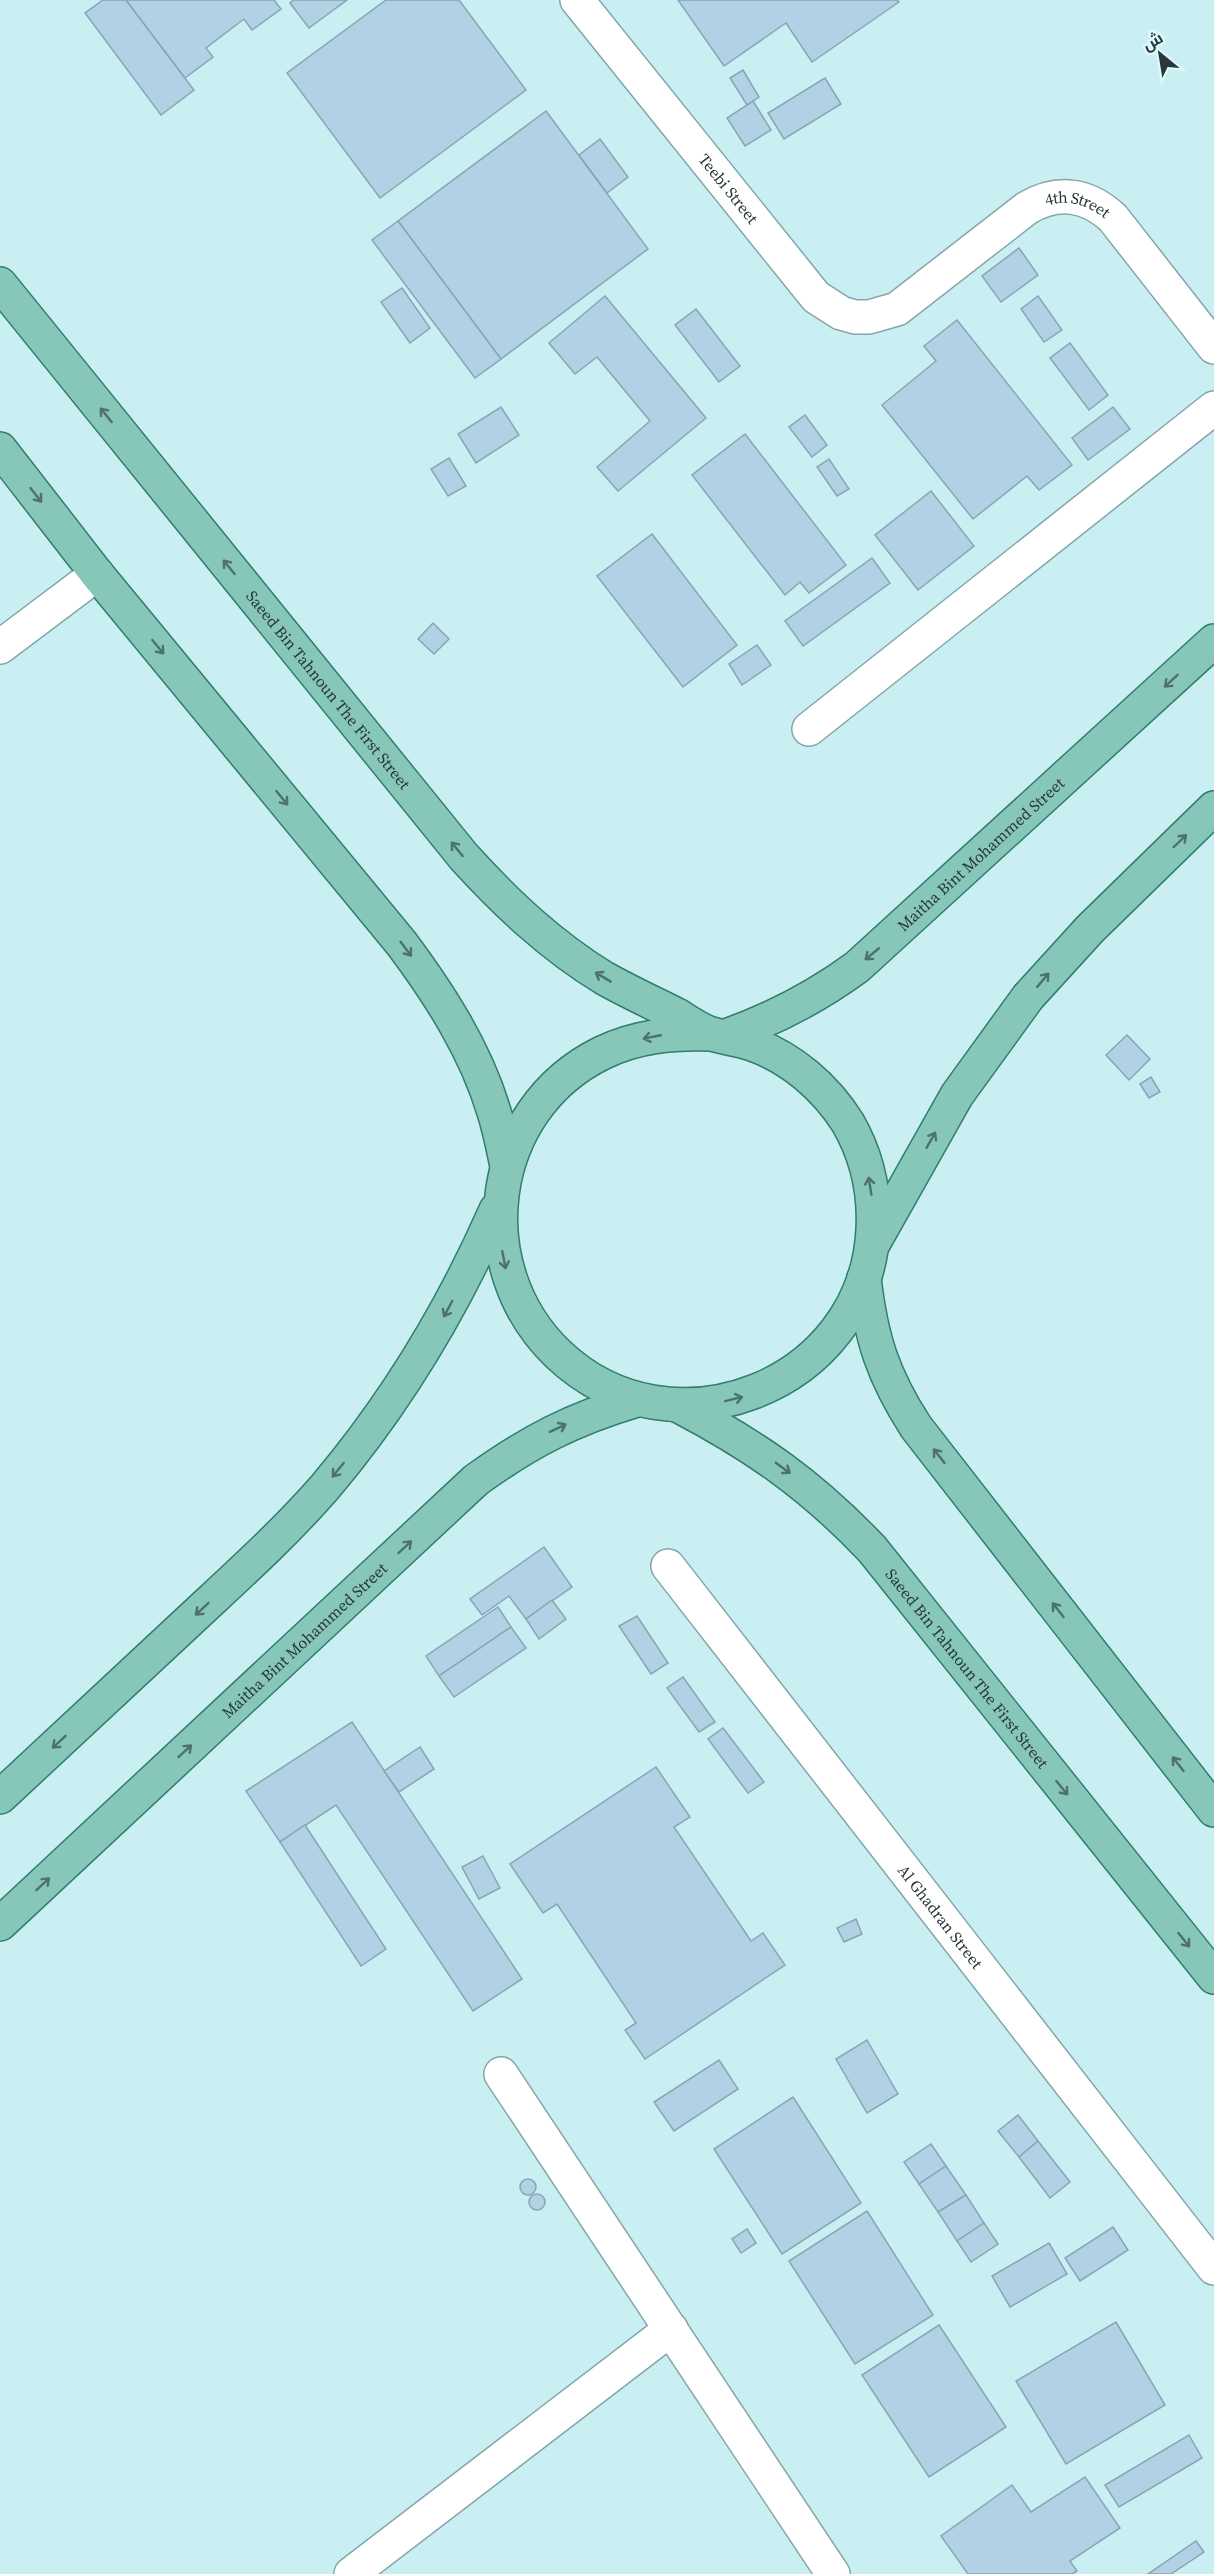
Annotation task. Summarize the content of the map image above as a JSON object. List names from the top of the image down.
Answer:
{
  "streets": {
    "main road": ["Saeed Bin Tahnoun The First Street", "Maitha Bint Mohammed Street"],
    "street": ["Teebi Street", "4th Street", "Al Ghadran Street"]
  },
  "crossings": [
    ["Teebi Street", "4th Street"],
    ["Saeed Bin Tahnoun The First Street", "Maitha Bint Mohammed Street"]
  ],
  "north": "top left"
}
